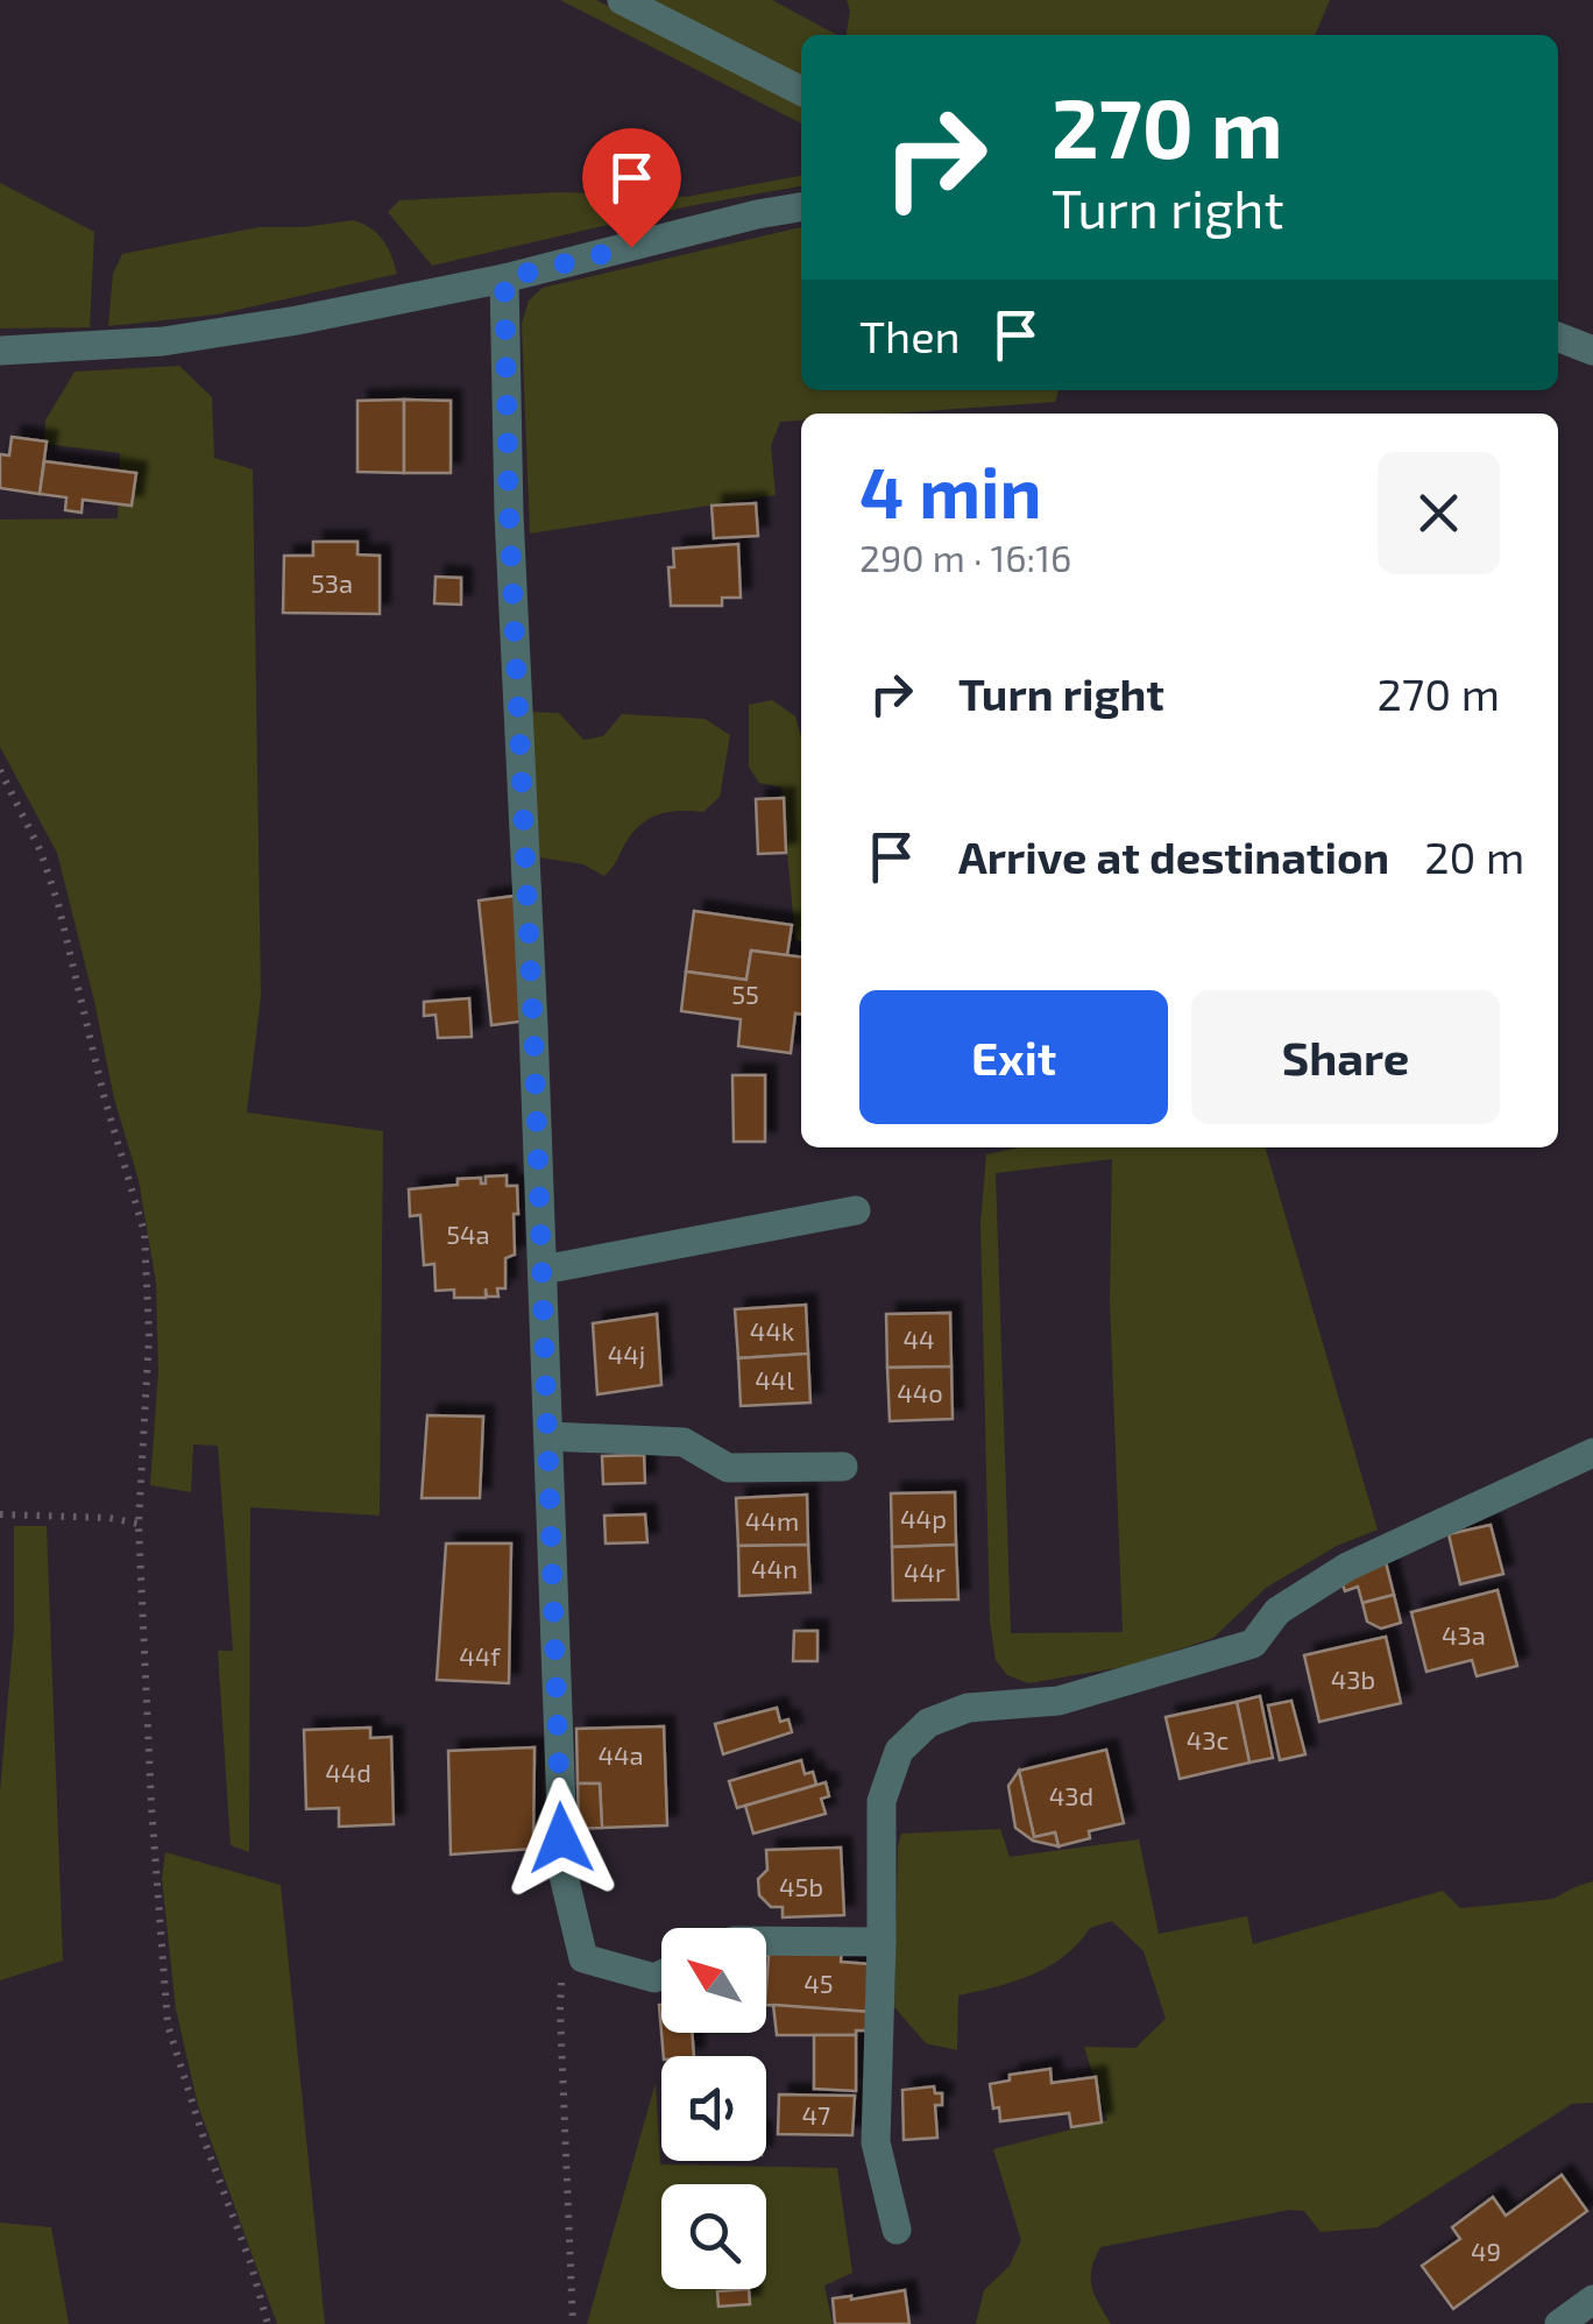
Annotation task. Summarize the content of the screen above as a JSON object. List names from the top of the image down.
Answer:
{
  "house_numbers": [
    "53a",
    "55",
    "54a",
    "44k",
    "44",
    "44j",
    "44l",
    "44o",
    "44p",
    "44m",
    "44n",
    "44r",
    "43a",
    "44f",
    "43b",
    "43c",
    "44a",
    "44d",
    "43d",
    "45b",
    "45",
    "47",
    "49"
  ],
  "north": "top left",
  "page": {
    "turn": ["270 m", "Turn right"],
    "then": "Then",
    "heading": ["4 min", "290 m · 16:16"],
    "list": [
      {
        "name": "Turn right",
        "value": "270 m"
      },
      {
        "name": "Arrive at destination",
        "value": "20 m"
      }
    ],
    "buttons": ["Exit", "Share"]
  }
}
